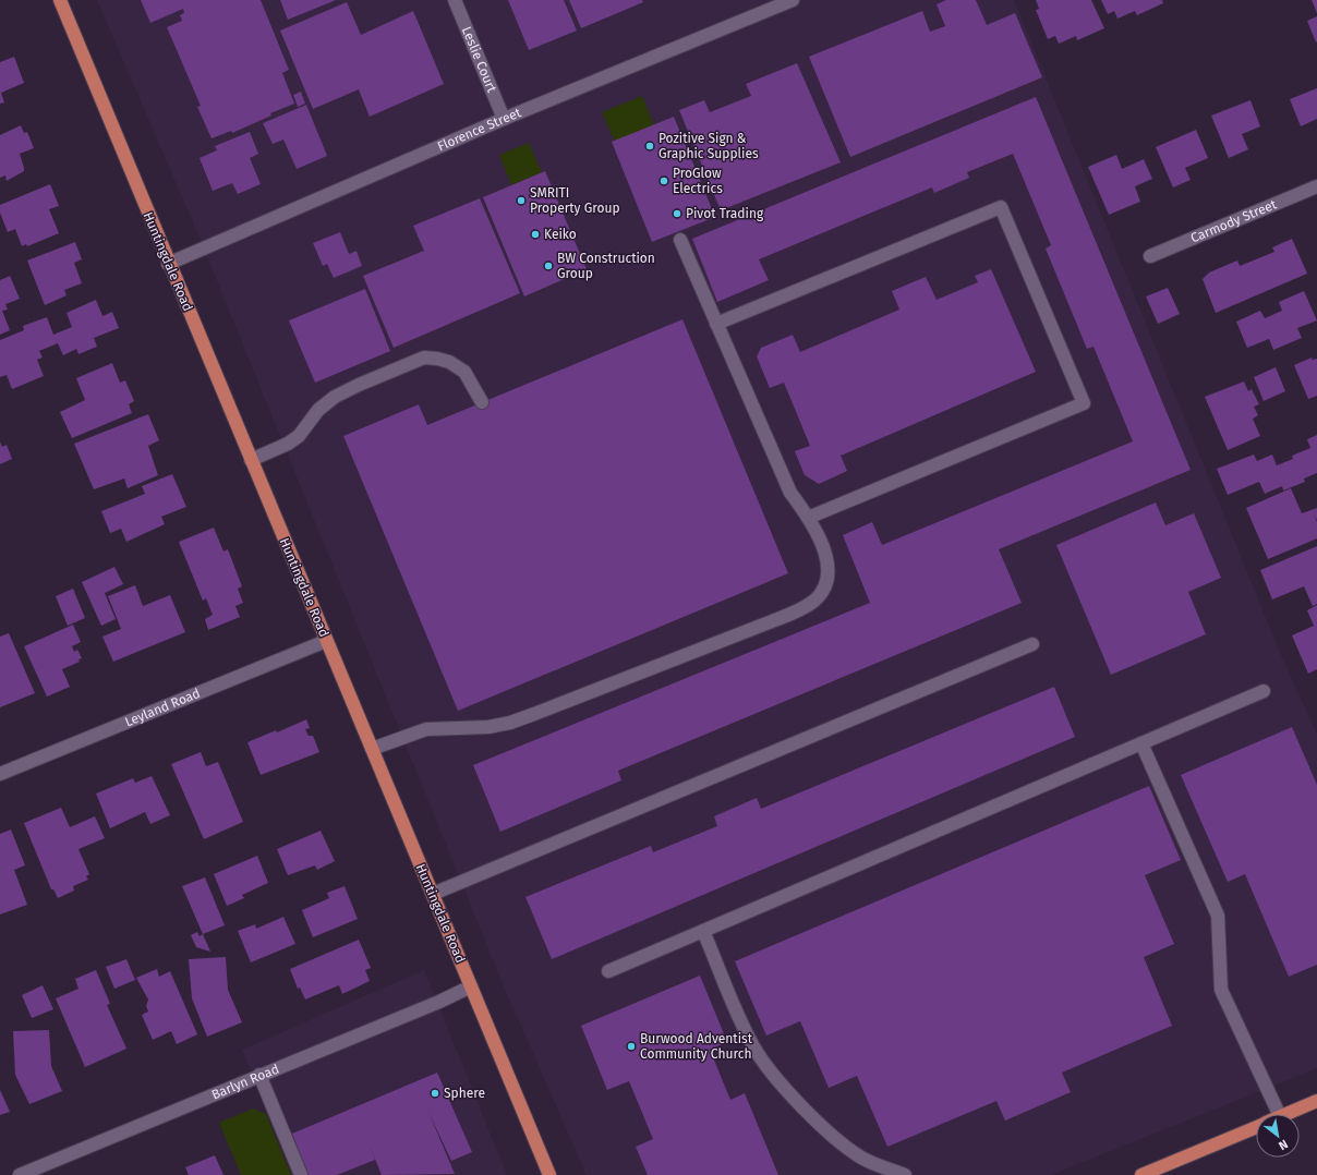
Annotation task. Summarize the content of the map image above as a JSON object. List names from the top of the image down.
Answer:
{
  "streets": {
    "main road": ["Huntingdale Road"],
    "street": [
      "Leslie Court",
      "Florence Street",
      "Carmody Street",
      "Leyland Road",
      "Barlyn Road"
    ]
  },
  "crossings": [
    ["Leslie Court", "Florence Street"],
    ["Florence Street", "Huntingdale Road"],
    ["Huntingdale Road", "Leyland Road"],
    ["Huntingdale Road", "Barlyn Road"]
  ],
  "places": [
    "Pozitive Sign & Graphic Supplies",
    "ProGlow Electrics",
    "SMRITI Property Group",
    "Pivot Trading",
    "Keiko",
    "BW Construction Group",
    "Burwood Adventist Community Church",
    "Sphere"
  ],
  "north": "bottom right"
}
